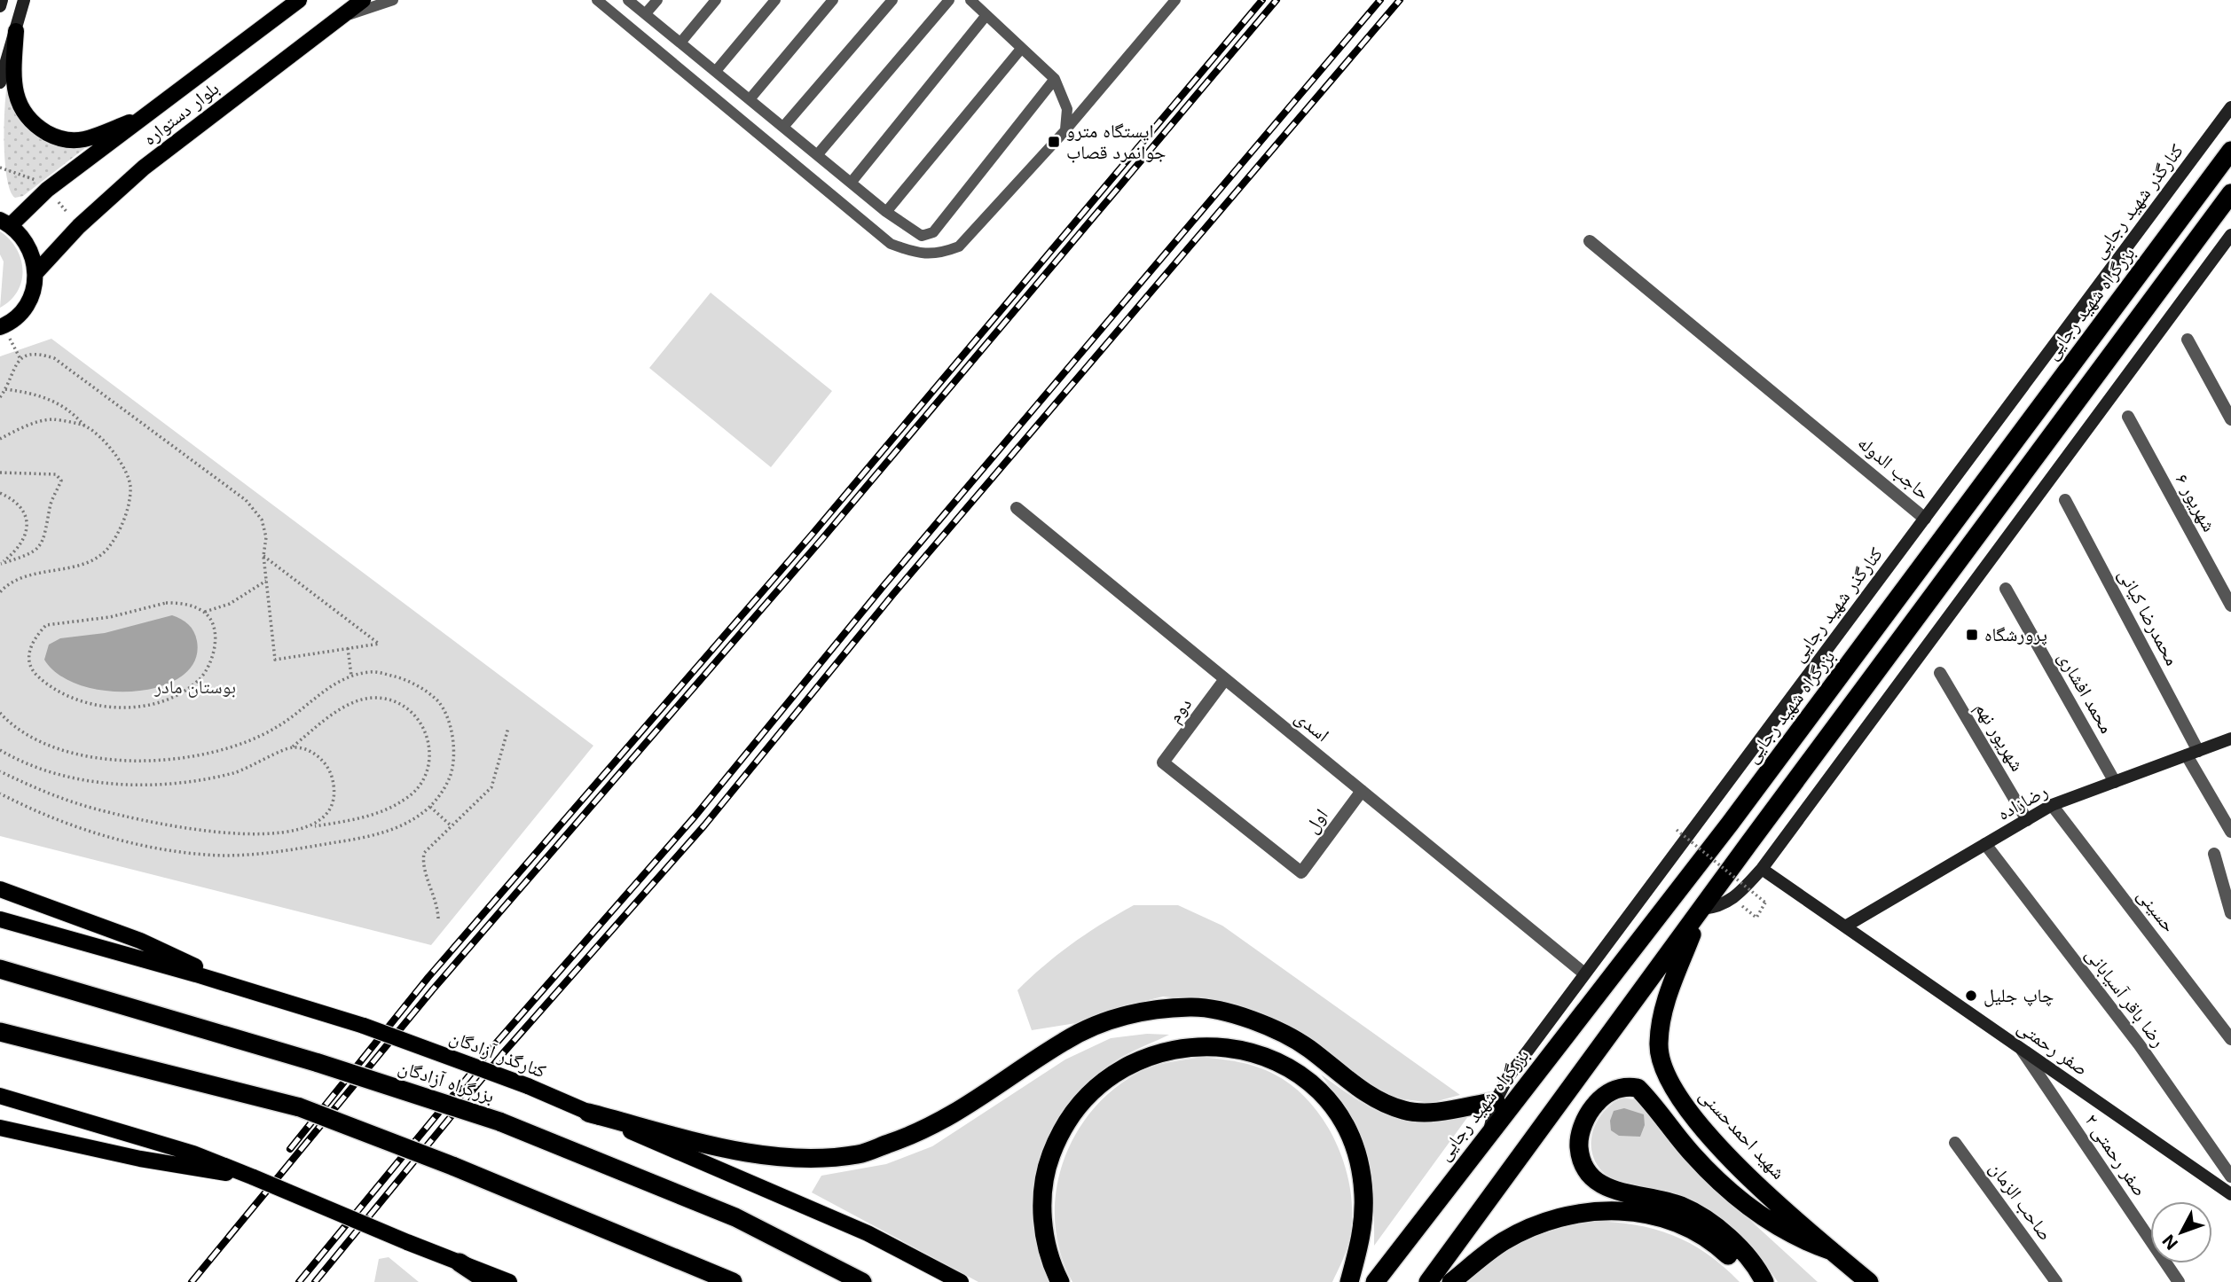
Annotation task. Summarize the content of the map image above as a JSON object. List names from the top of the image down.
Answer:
{
  "streets": {
    "highway": ["بزرگراه شهید رجایی", "بزرگراه آزادگان", "شهید احمدحسنی"],
    "main road": ["بلوار دستواره", "کنارگذر آزادگان"],
    "street": [
      "کنارگذر شهید رجایی",
      "حاجب الدوله",
      "شهریور ۶",
      "محمدرضا کیانی",
      "محمد افشاری",
      "دوم",
      "اسدی",
      "شهریور نهم",
      "رضازاده",
      "اول",
      "حسینی",
      "رضا باقر آسیابانی",
      "صفر رحمتی",
      "صفر رحمتی ۲",
      "صاحب الزمان"
    ]
  },
  "crossings": [
    ["کنارگذر شهید رجایی", "بزرگراه شهید رجایی"],
    ["کنارگذر شهید رجایی", "حاجب الدوله"],
    ["کنارگذر شهید رجایی", "اسدی"],
    ["محمدرضا کیانی", "رضازاده"],
    ["محمد افشاری", "رضازاده"],
    ["دوم", "اسدی"],
    ["دوم", "اول"],
    ["اسدی", "اول"],
    ["شهریور نهم", "رضازاده"],
    ["رضازاده", "حسینی"],
    ["رضازاده", "رضا باقر آسیابانی"],
    ["رضازاده", "صفر رحمتی"],
    ["صفر رحمتی", "صفر رحمتی ۲"]
  ],
  "parks": ["بوستان مادر"],
  "places": {
    "transit": ["ایستگاه مترو جوانمرد قصاب", "پرورشگاه"],
    "other": ["چاپ جلیل"]
  },
  "north": "bottom left"
}
